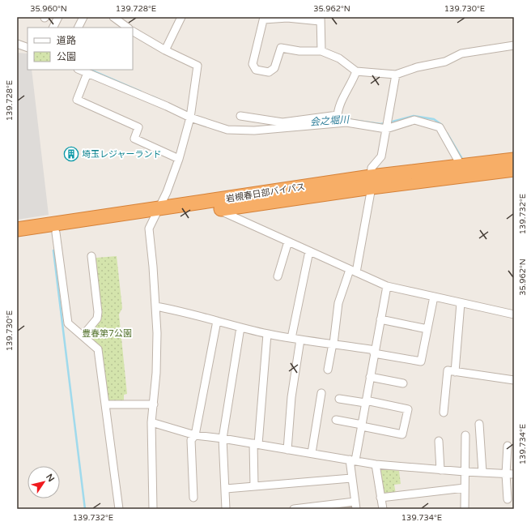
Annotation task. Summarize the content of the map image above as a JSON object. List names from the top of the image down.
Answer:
{
  "streets": {
    "highway": ["岩槻春日部バイパス"]
  },
  "water": ["会之堀川"],
  "parks": ["豊春第7公園"],
  "places": {
    "building": ["埼玉レジャーランド"]
  },
  "legend": ["道路", "公園"],
  "north": "top right",
  "coordinates": [
    "35.960°N",
    "139.728°E",
    "35.962°N",
    "139.730°E",
    "139.732°E",
    "139.734°E"
  ]
}
